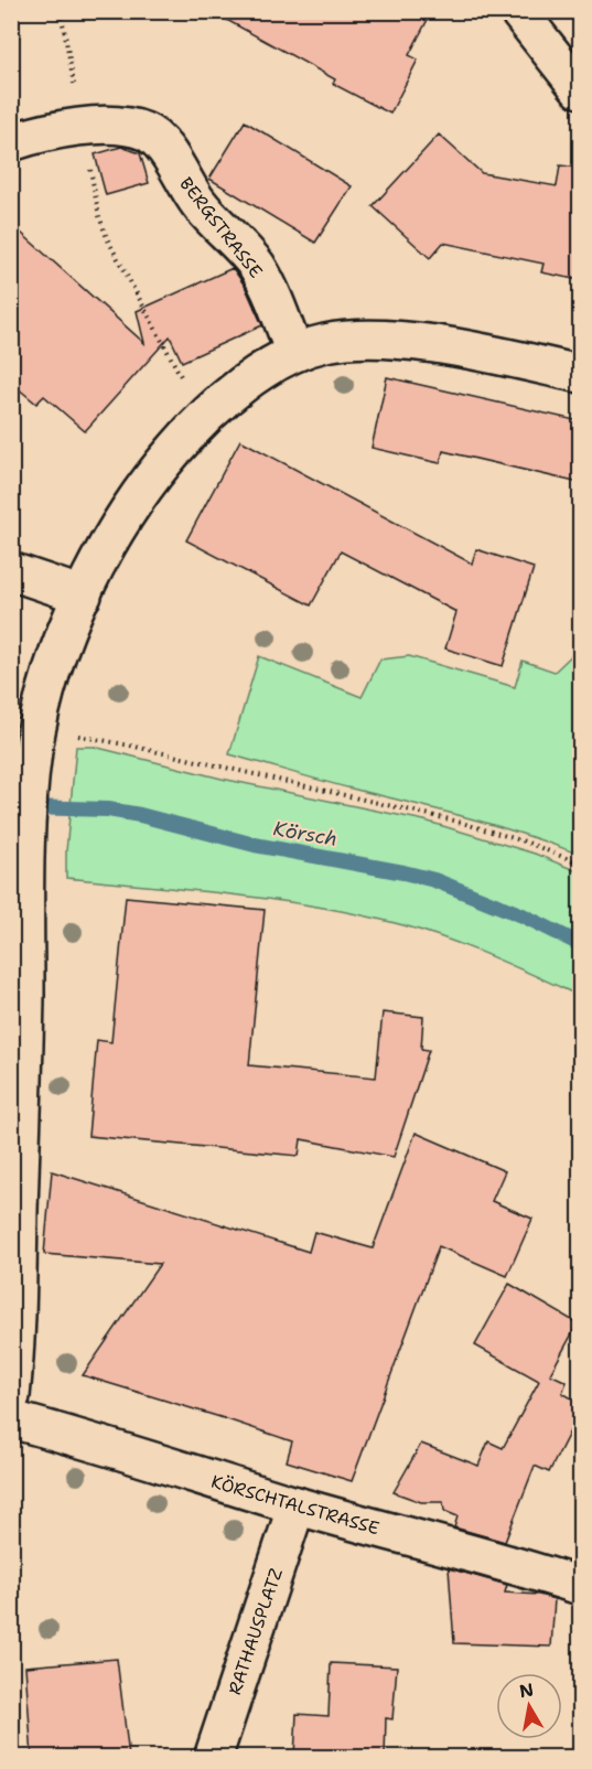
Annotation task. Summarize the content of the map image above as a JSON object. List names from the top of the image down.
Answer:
{
  "streets": {
    "street": ["BERGSTRASSE", "KÖRSCHTALSTRASSE", "RATHAUSPLATZ"]
  },
  "crossings": [
    ["KÖRSCHTALSTRASSE", "RATHAUSPLATZ"]
  ],
  "water": ["Körsch"],
  "north": "top"
}
